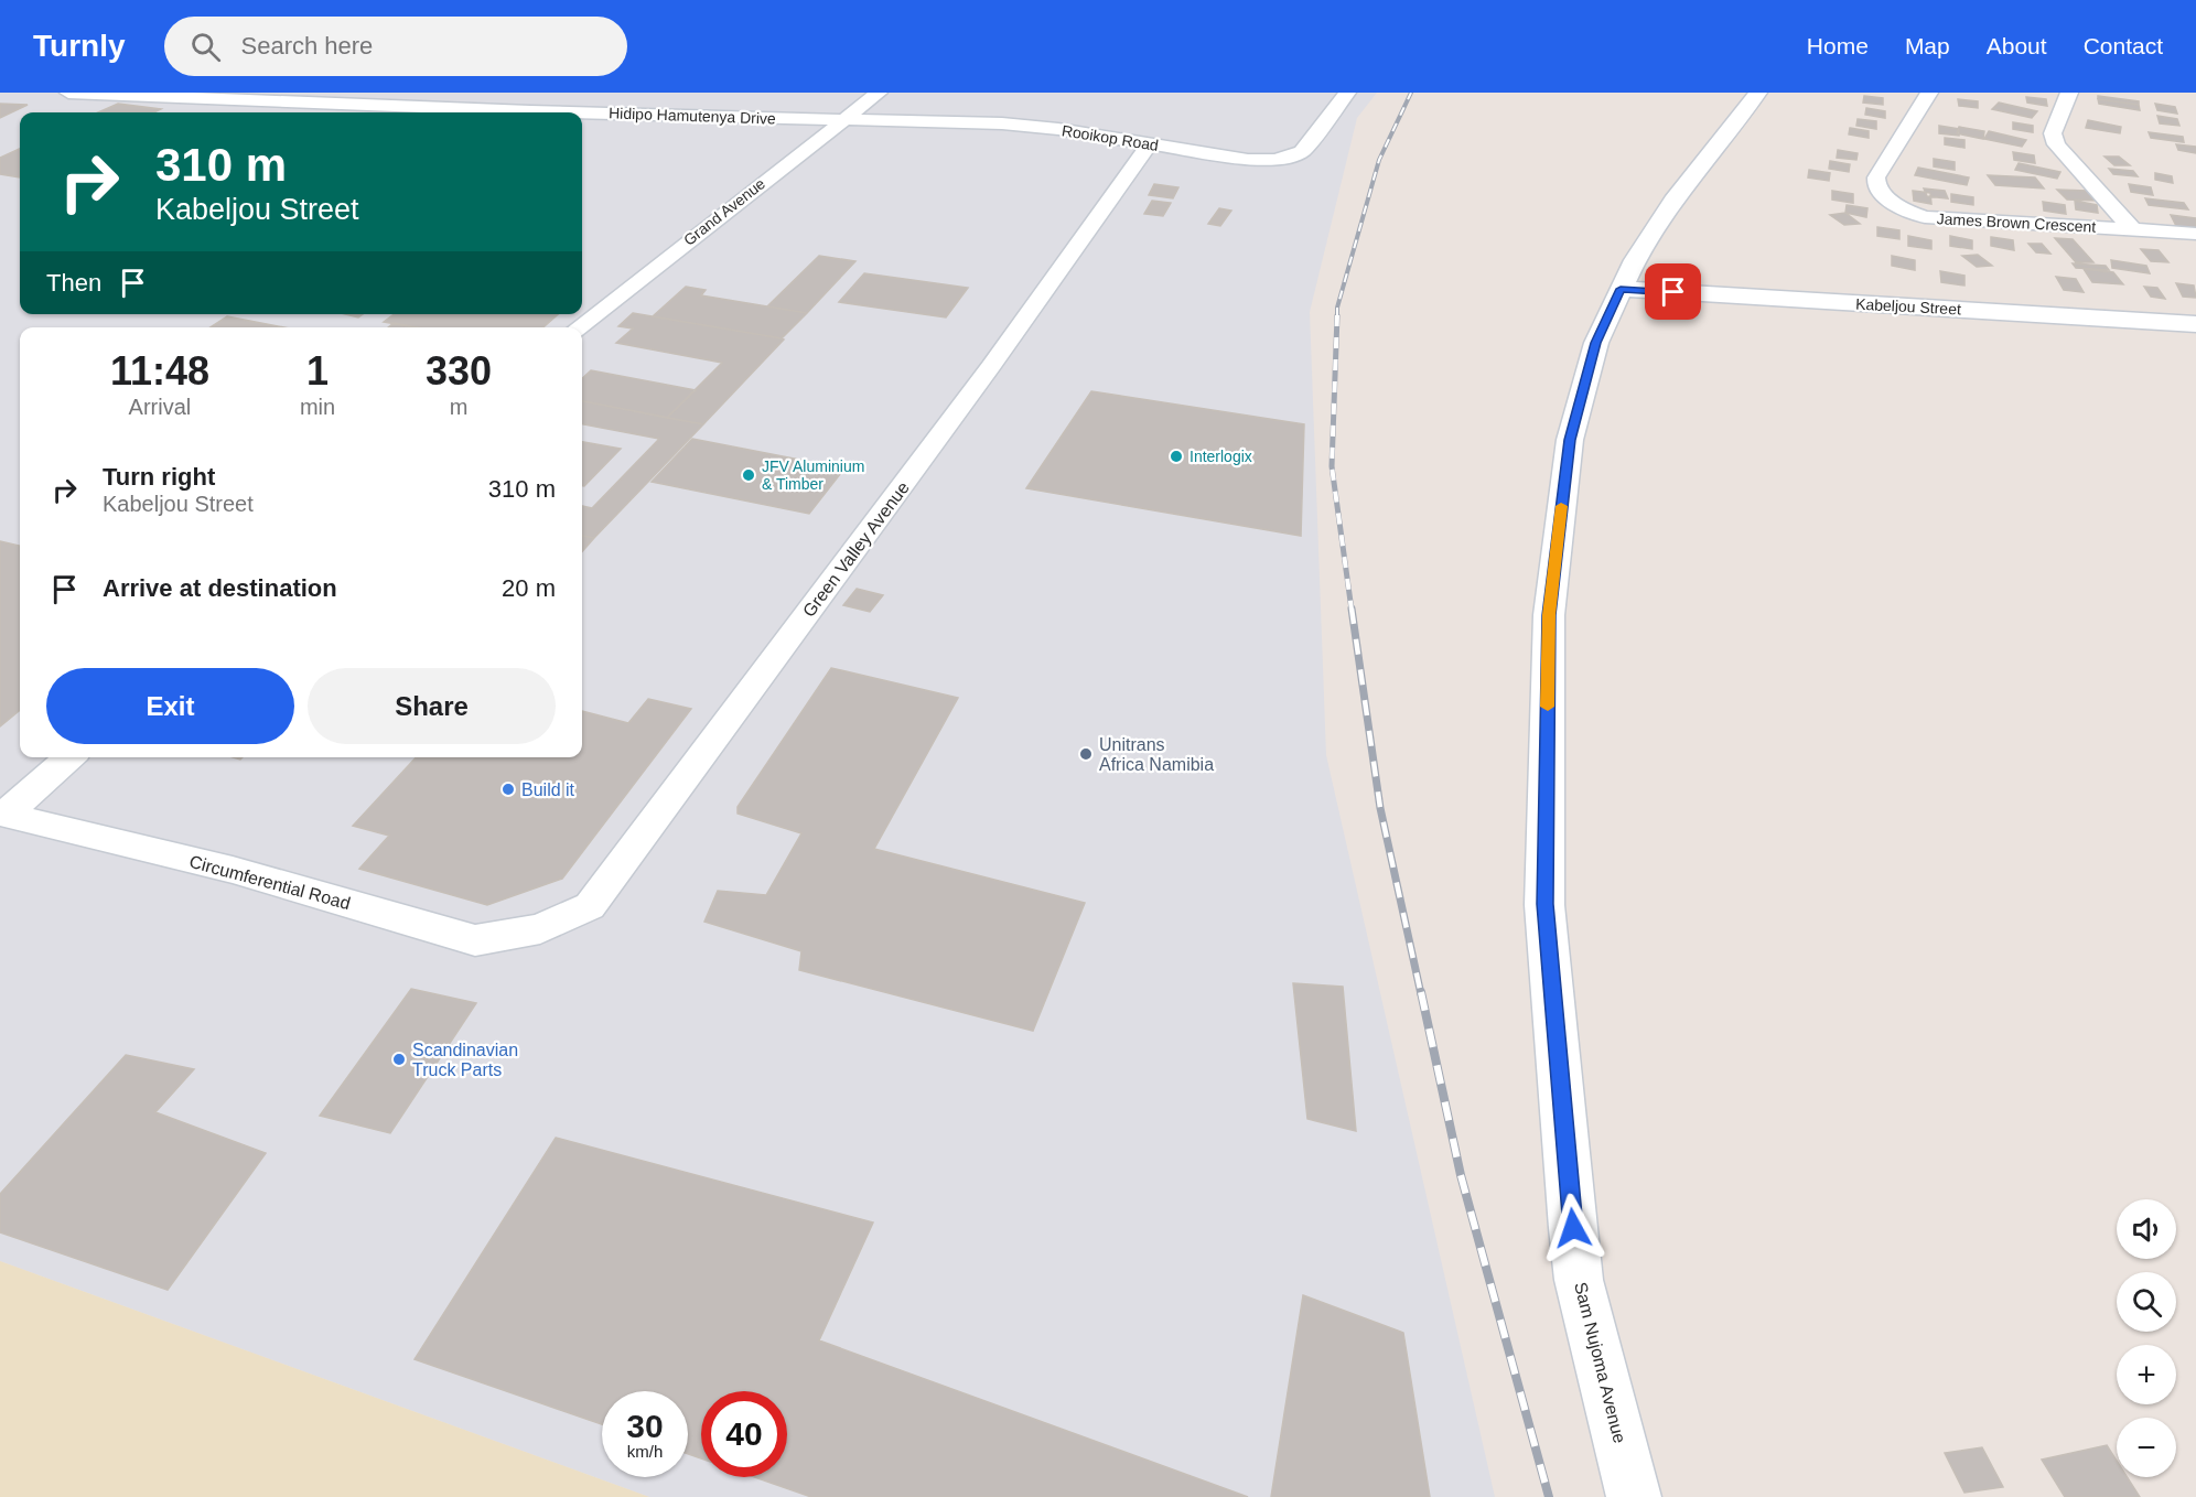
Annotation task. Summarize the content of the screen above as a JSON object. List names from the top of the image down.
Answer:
{
  "streets": {
    "street": [
      "Hidipo Hamutenya Drive",
      "Rooikop Road",
      "Grand Avenue",
      "James Brown Crescent",
      "Kabeljou Street",
      "Green Valley Avenue",
      "Circumferential Road",
      "Sam Nujoma Avenue"
    ]
  },
  "crossings": [
    ["Hidipo Hamutenya Drive", "Rooikop Road"],
    ["Hidipo Hamutenya Drive", "Grand Avenue"],
    ["Rooikop Road", "Grand Avenue"],
    ["Rooikop Road", "Green Valley Avenue"],
    ["Kabeljou Street", "Sam Nujoma Avenue"],
    ["Green Valley Avenue", "Circumferential Road"]
  ],
  "places": [
    "Interlogix",
    "JFV Aluminium & Timber",
    "Unitrans Africa Namibia",
    "Build it",
    "Scandinavian Truck Parts"
  ],
  "page": {
    "header": "Turnly",
    "search": "Search here",
    "nav": [
      "Home",
      "Map",
      "About",
      "Contact"
    ],
    "turn": ["310 m", "Kabeljou Street"],
    "then": "Then",
    "eta": [
      "11:48",
      "Arrival",
      "1",
      "min",
      "330",
      "m"
    ],
    "list": [
      {
        "name": "Turn right",
        "note": "Kabeljou Street",
        "value": "310 m"
      },
      {
        "name": "Arrive at destination",
        "value": "20 m"
      }
    ],
    "buttons": ["Exit", "Share"],
    "map_buttons": ["+", "−"],
    "speed": "30 km/h",
    "limit": "40"
  }
}
